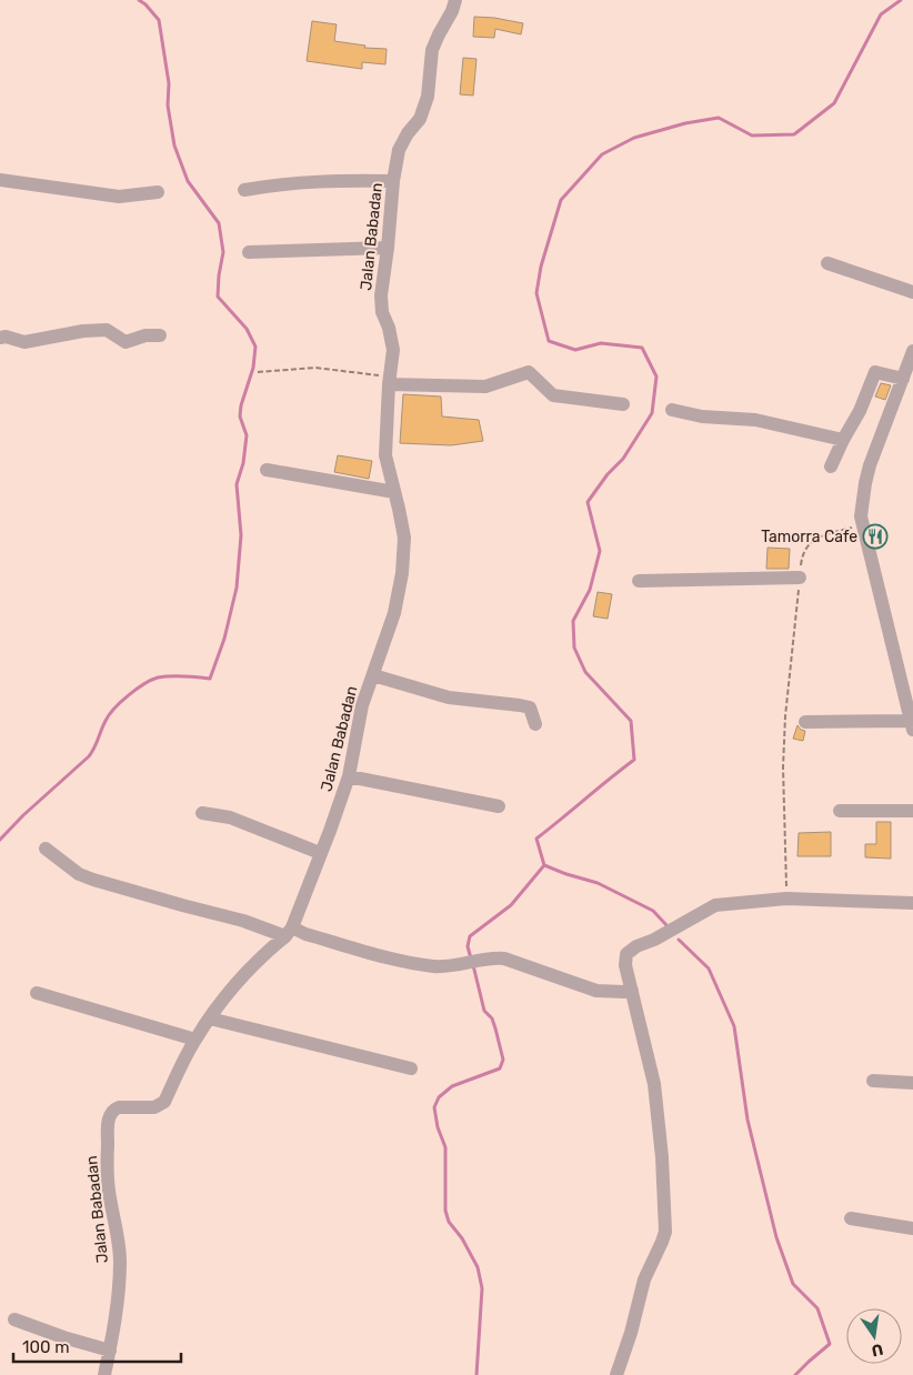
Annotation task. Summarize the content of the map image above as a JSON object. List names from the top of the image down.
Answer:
{
  "streets": {
    "street": ["Jalan Babadan"]
  },
  "places": {
    "restaurant": ["Tamorra Cafe"]
  },
  "scale_bar": "100 m",
  "north": "bottom"
}
